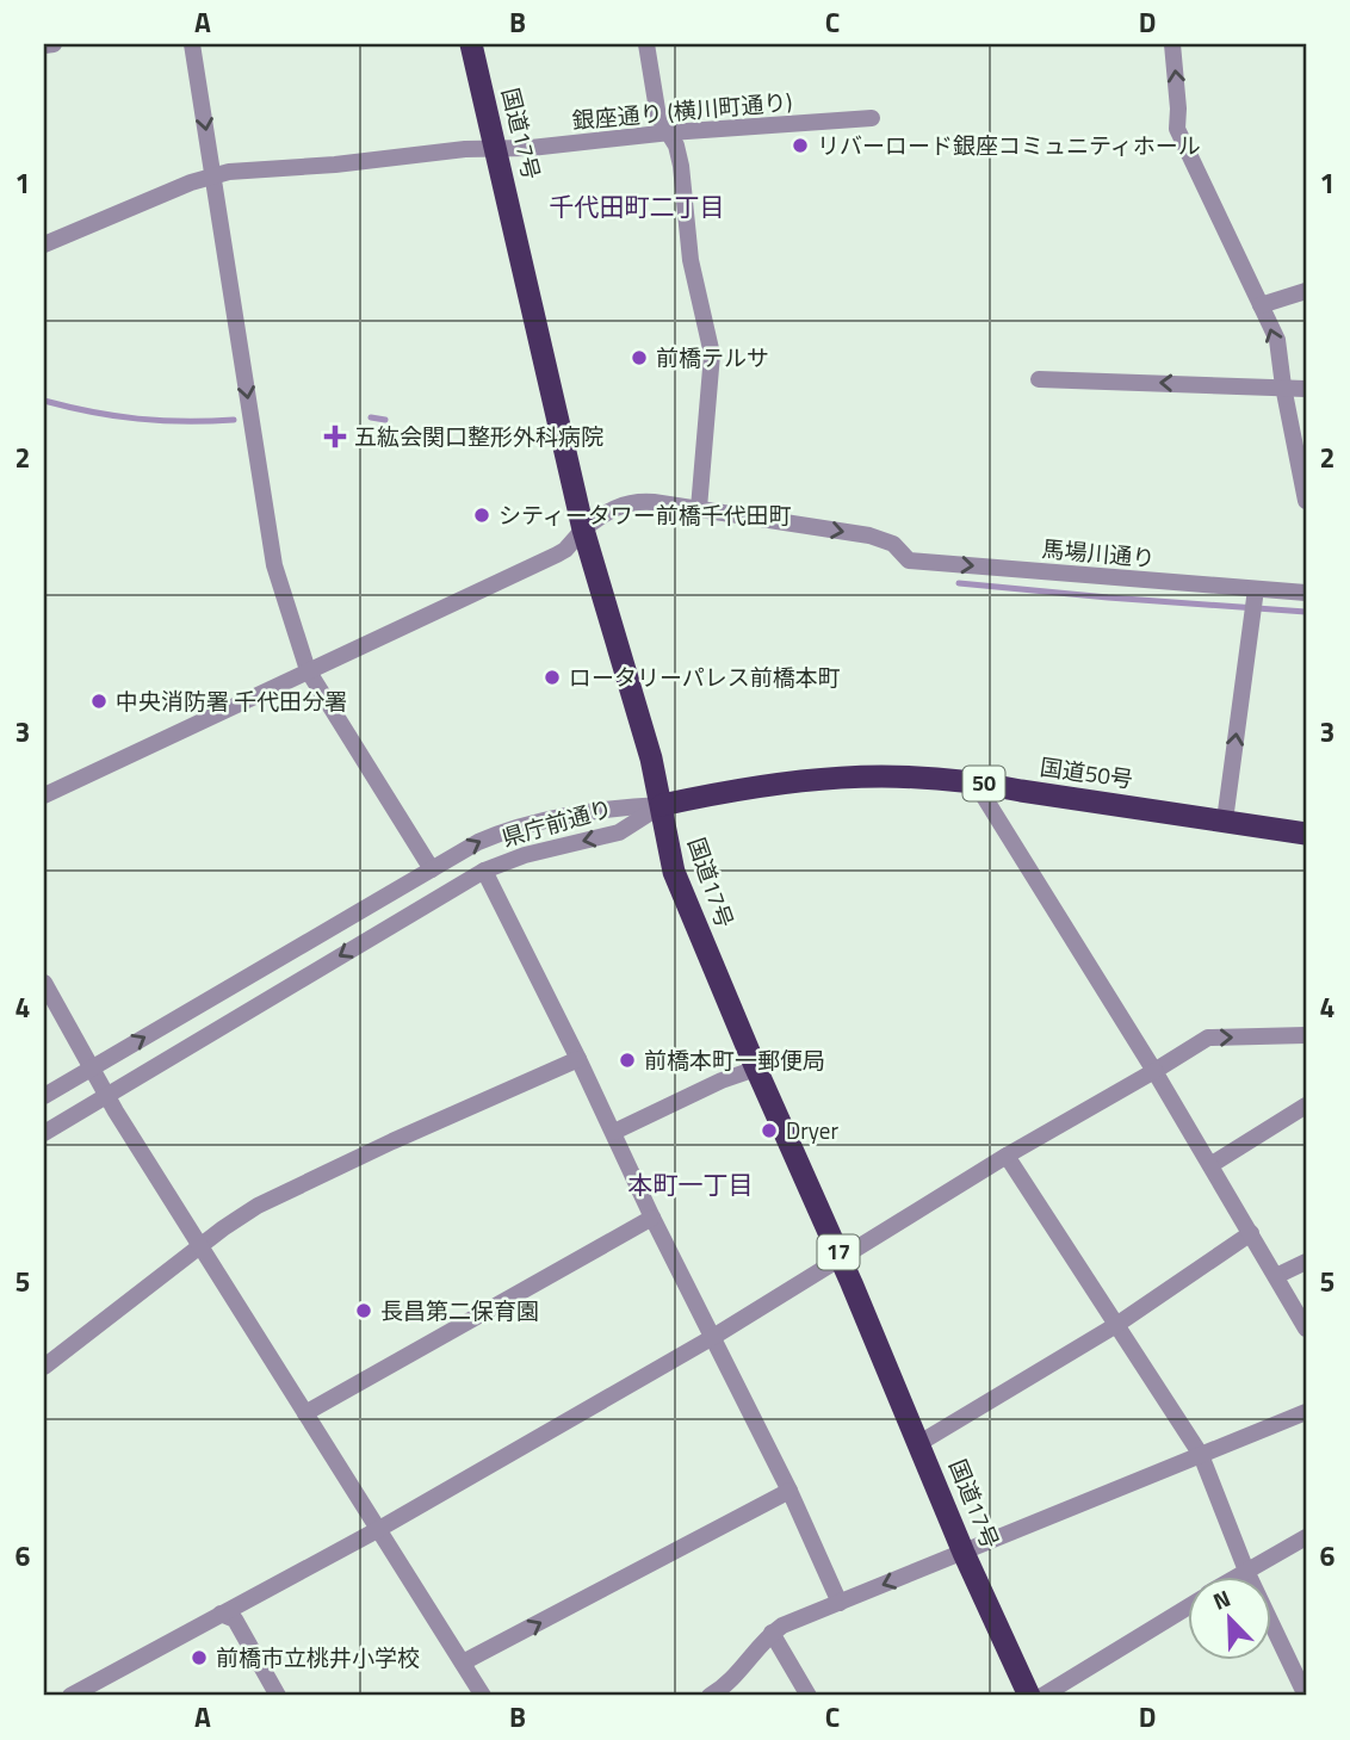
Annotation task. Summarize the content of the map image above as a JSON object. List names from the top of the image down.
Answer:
{
  "streets": {
    "highway": [
      "国道17号",
      "国道50号",
      "50",
      "17"
    ],
    "street": ["銀座通り (横川町通り)", "馬場川通り", "県庁前通り"]
  },
  "crossings": [
    ["銀座通り (横川町通り)", "国道17号"],
    ["国道17号", "馬場川通り"],
    ["国道17号", "国道50号"],
    ["国道17号", "県庁前通り"],
    ["国道50号", "県庁前通り"]
  ],
  "one_way": ["馬場川通り"],
  "districts": ["千代田町二丁目", "本町一丁目"],
  "places": {
    "other": [
      "リバーロード銀座コミュニティホール",
      "前橋テルサ",
      "シティータワー前橋千代田町",
      "ロータリーパレス前橋本町",
      "中央消防署 千代田分署",
      "前橋本町一郵便局",
      "Dryer",
      "長昌第二保育園",
      "前橋市立桃井小学校"
    ],
    "health": ["五紘会関口整形外科病院"]
  },
  "north": "top left",
  "grid": {
    "columns": [
      "A",
      "B",
      "C",
      "D"
    ],
    "rows": [
      "1",
      "2",
      "3",
      "4",
      "5",
      "6"
    ]
  }
}
